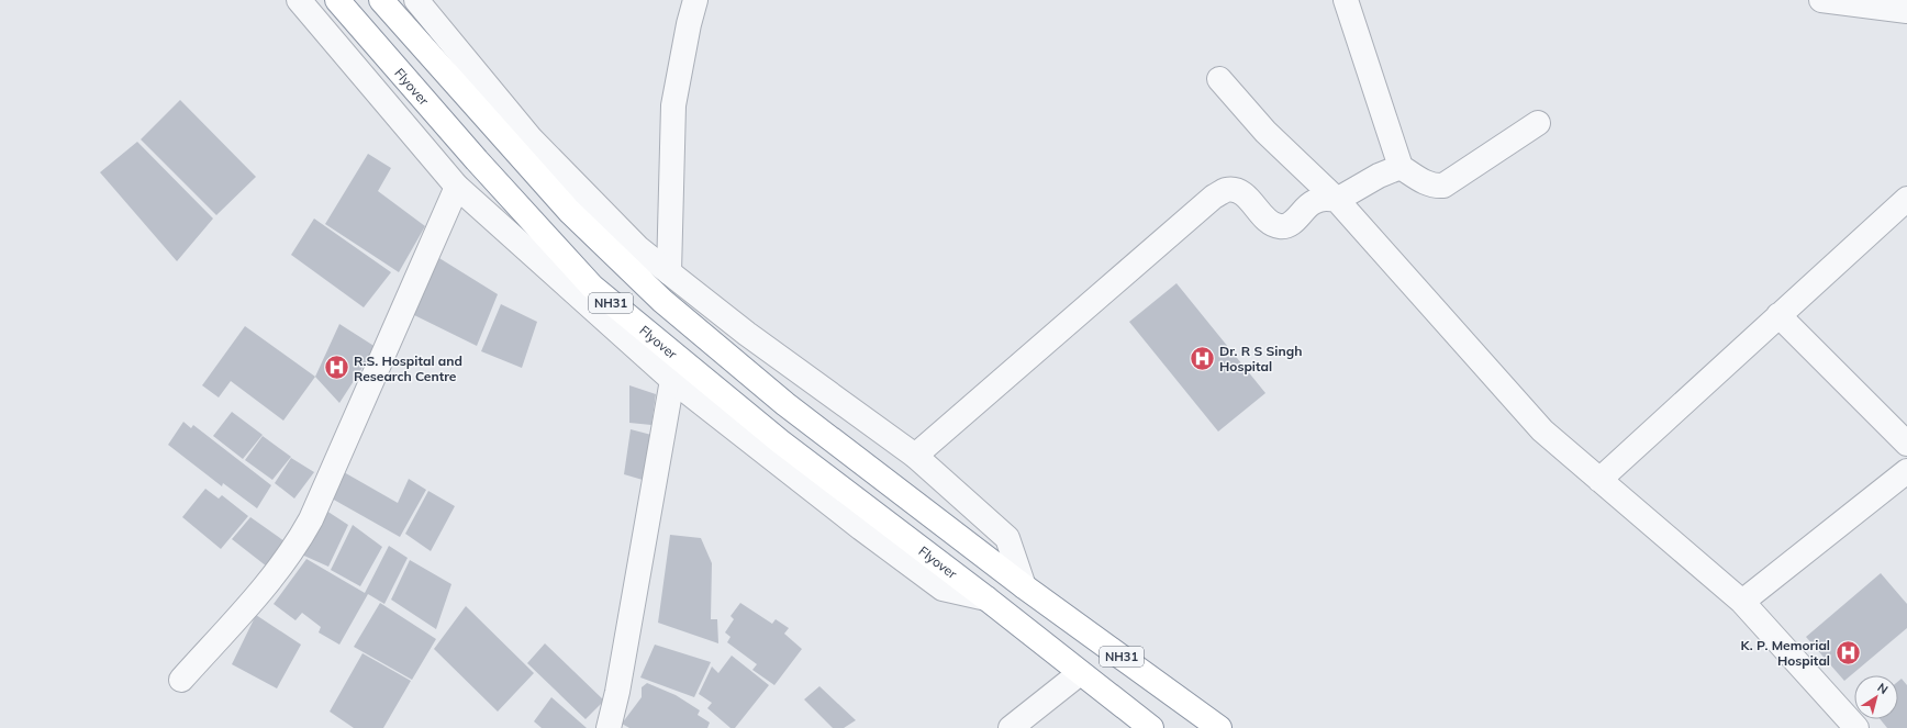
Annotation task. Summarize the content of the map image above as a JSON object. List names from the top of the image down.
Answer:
{
  "streets": {
    "highway": ["Flyover", "NH31"]
  },
  "crossings": [
    ["Flyover", "NH31"]
  ],
  "places": {
    "hospital": ["Dr. R S Singh Hospital", "R.S. Hospital and Research Centre", "K. P. Memorial Hospital"]
  },
  "north": "top right"
}
